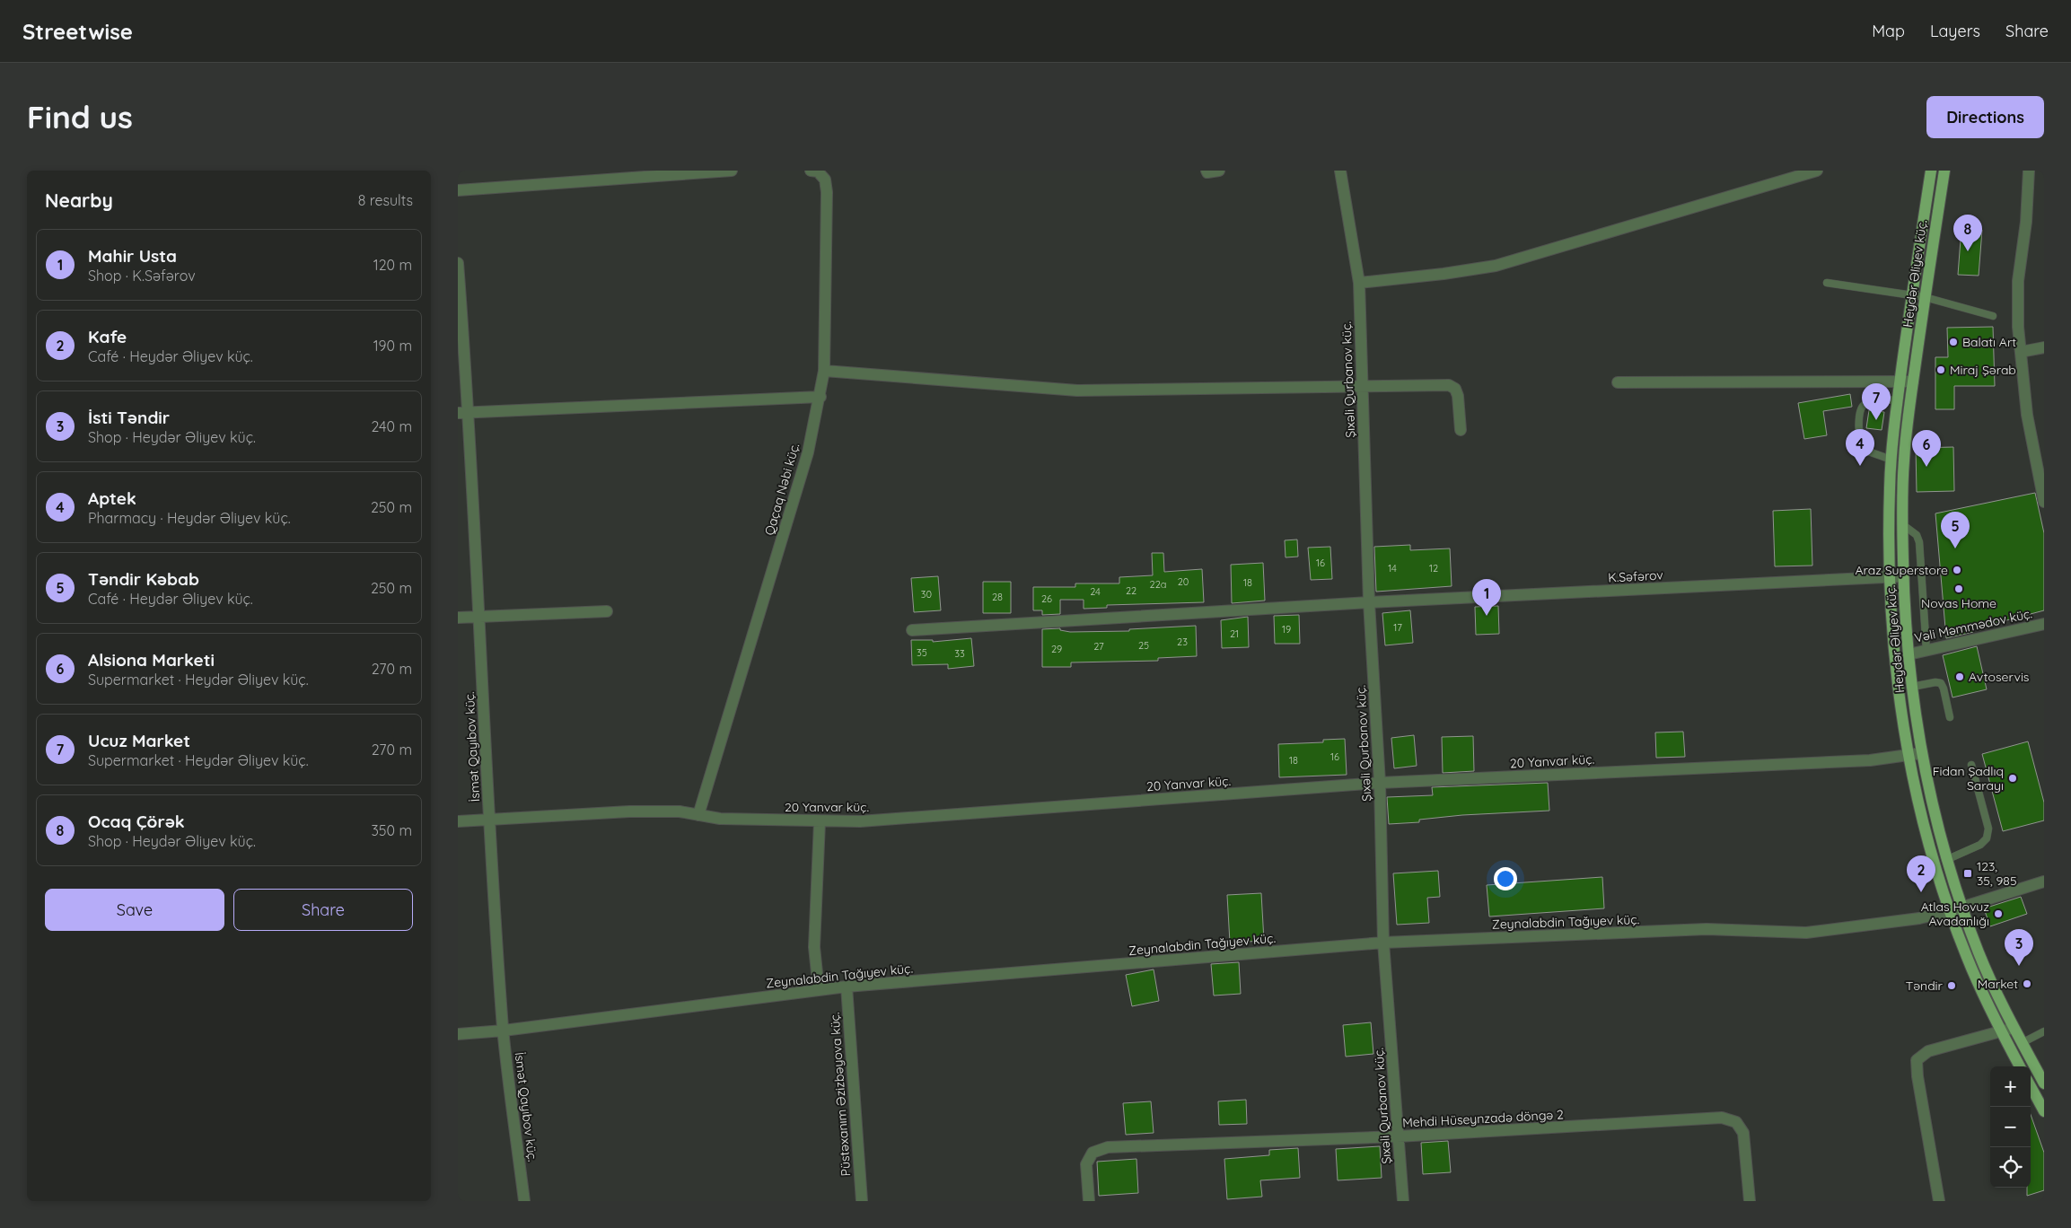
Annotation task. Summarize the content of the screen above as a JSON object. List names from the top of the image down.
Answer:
{
  "streets": {
    "main road": ["Heydər Əliyev küç."],
    "street": [
      "Şıxəli Qurbanov küç.",
      "Qaçaq Nəbi küç.",
      "K.Səfərov",
      "Vəli Məmmədov küç.",
      "İsmət Qayıbov küç.",
      "20 Yanvar küç.",
      "Zeynalabdin Tağıyev küç.",
      "Püstəxanım Əzizbəyova küç.",
      "Mehdi Hüseynzadə döngə 2"
    ]
  },
  "crossings": [
    ["Heydər Əliyev küç.", "K.Səfərov"],
    ["Heydər Əliyev küç.", "Vəli Məmmədov küç."],
    ["Heydər Əliyev küç.", "20 Yanvar küç."],
    ["Heydər Əliyev küç.", "Zeynalabdin Tağıyev küç."],
    ["Şıxəli Qurbanov küç.", "K.Səfərov"],
    ["Şıxəli Qurbanov küç.", "20 Yanvar küç."],
    ["Şıxəli Qurbanov küç.", "Zeynalabdin Tağıyev küç."],
    ["Şıxəli Qurbanov küç.", "Mehdi Hüseynzadə döngə 2"],
    ["Qaçaq Nəbi küç.", "20 Yanvar küç."],
    ["İsmət Qayıbov küç.", "20 Yanvar küç."],
    ["İsmət Qayıbov küç.", "Zeynalabdin Tağıyev küç."],
    ["Zeynalabdin Tağıyev küç.", "Püstəxanım Əzizbəyova küç."]
  ],
  "places": {
    "other": [
      "Balatı Art",
      "Miraj Şərab",
      "Araz Superstore",
      "Novas Home",
      "Avtoservis",
      "Fidan Şadlıq Sarayı",
      "Atlas Hovuz Avadanlığı",
      "Market",
      "Təndir"
    ],
    "transit": ["123, 35, 985"]
  },
  "house_numbers": [
    "16",
    "14",
    "12",
    "20",
    "18",
    "22a",
    "22",
    "24",
    "30",
    "28",
    "26",
    "17",
    "19",
    "21",
    "23",
    "25",
    "27",
    "29",
    "35",
    "33",
    "16",
    "18"
  ],
  "page": {
    "header": "Streetwise",
    "nav": ["Map", "Layers", "Share"],
    "buttons": [
      "Directions",
      ["Save", "Share"]
    ],
    "title": "Find us",
    "heading": ["Nearby", "8 results"],
    "pins": [
      "8",
      "7",
      "4",
      "6",
      "5",
      "1",
      "2",
      "3"
    ],
    "list": [
      {
        "mark": "1",
        "name": "Mahir Usta",
        "note": "Shop · K.Səfərov",
        "value": "120 m"
      },
      {
        "mark": "2",
        "name": "Kafe",
        "note": "Café · Heydər Əliyev küç.",
        "value": "190 m"
      },
      {
        "mark": "3",
        "name": "İsti Təndir",
        "note": "Shop · Heydər Əliyev küç.",
        "value": "240 m"
      },
      {
        "mark": "4",
        "name": "Aptek",
        "note": "Pharmacy · Heydər Əliyev küç.",
        "value": "250 m"
      },
      {
        "mark": "5",
        "name": "Təndir Kəbab",
        "note": "Café · Heydər Əliyev küç.",
        "value": "250 m"
      },
      {
        "mark": "6",
        "name": "Alsiona Marketi",
        "note": "Supermarket · Heydər Əliyev küç.",
        "value": "270 m"
      },
      {
        "mark": "7",
        "name": "Ucuz Market",
        "note": "Supermarket · Heydər Əliyev küç.",
        "value": "270 m"
      },
      {
        "mark": "8",
        "name": "Ocaq Çörək",
        "note": "Shop · Heydər Əliyev küç.",
        "value": "350 m"
      }
    ],
    "map_buttons": ["+", "−"]
  }
}
